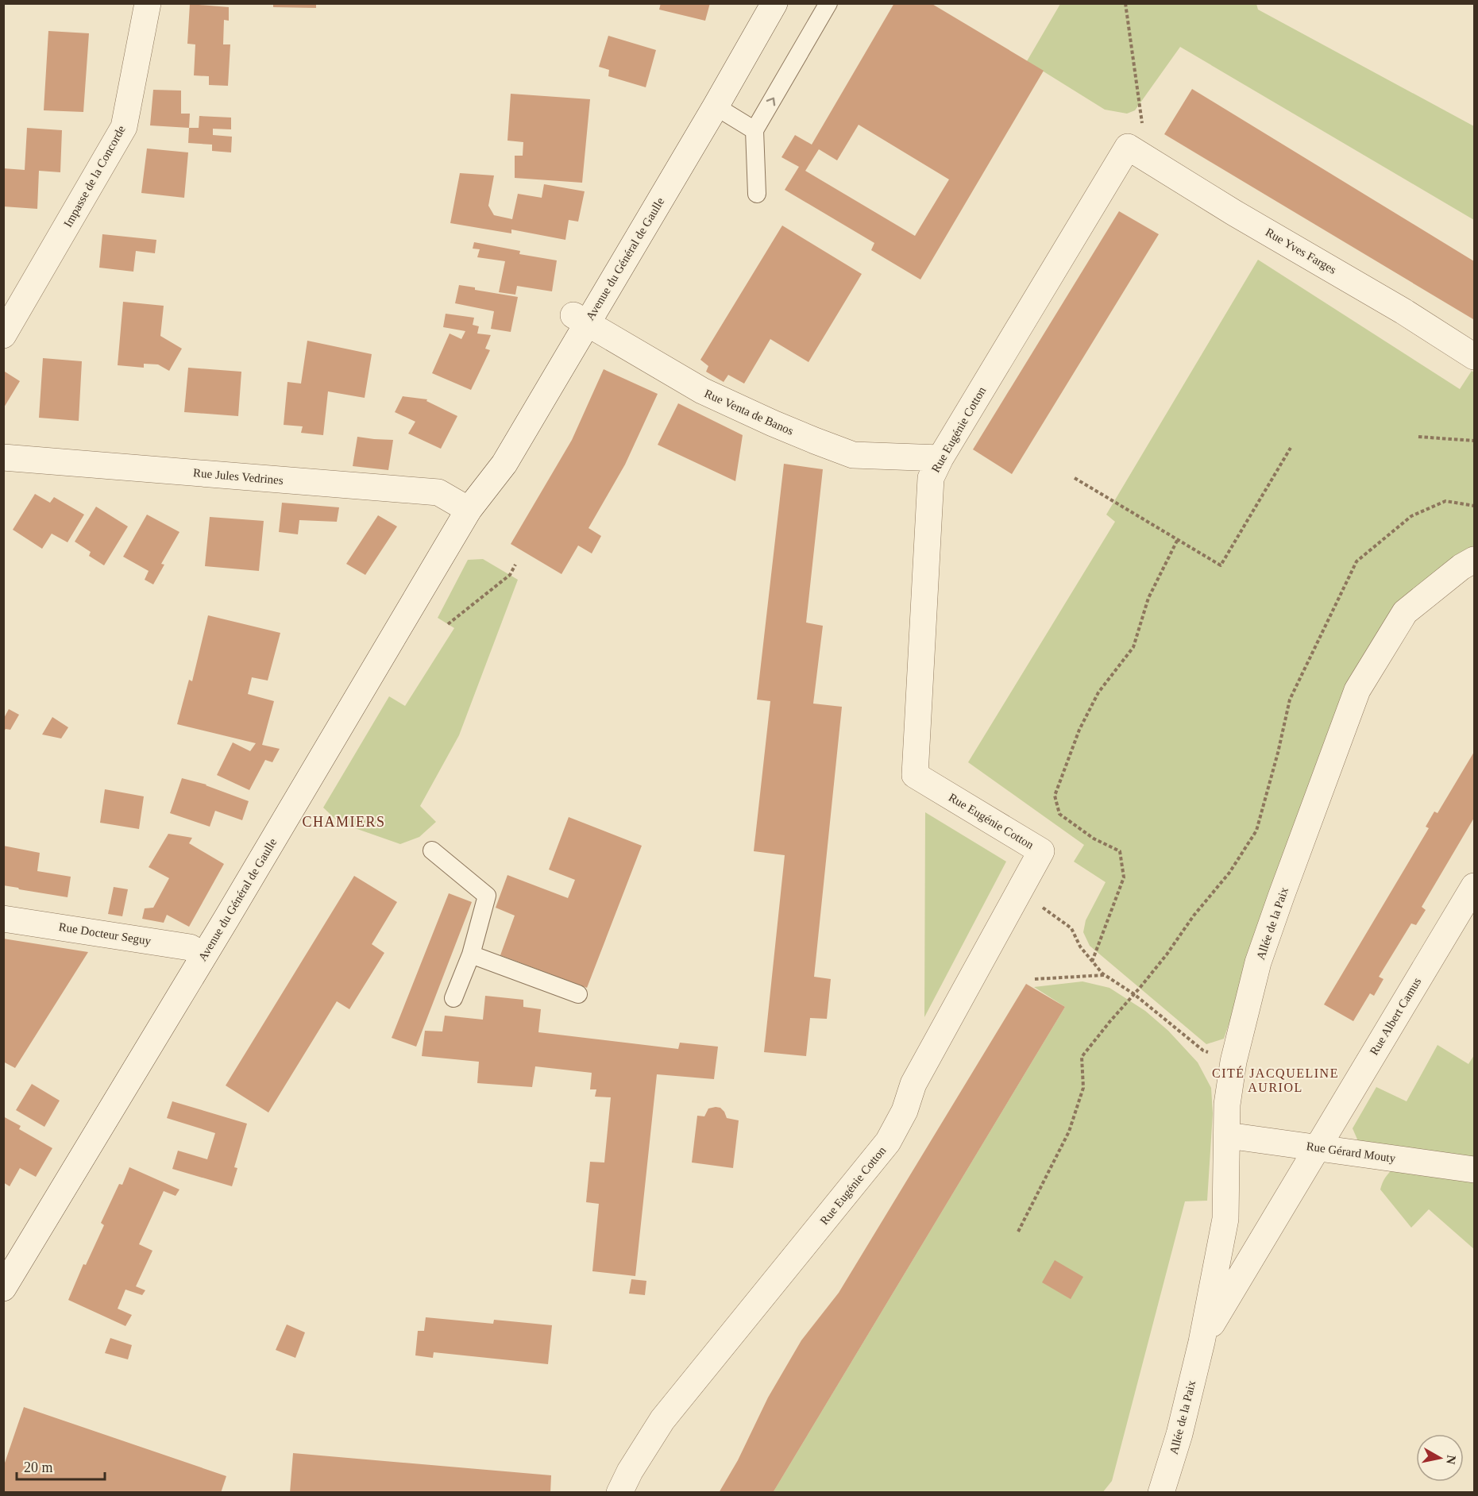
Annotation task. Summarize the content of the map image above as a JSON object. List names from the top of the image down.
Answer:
{
  "streets": {
    "street": [
      "Impasse de la Concorde",
      "Rue Yves Farges",
      "Avenue du Général de Gaulle",
      "Rue Venta de Banos",
      "Rue Eugénie Cotton",
      "Rue Jules Vedrines",
      "Allée de la Paix",
      "Rue Docteur Seguy",
      "Rue Albert Camus",
      "Rue Gérard Mouty"
    ]
  },
  "crossings": [
    ["Rue Yves Farges", "Rue Eugénie Cotton"],
    ["Avenue du Général de Gaulle", "Rue Venta de Banos"],
    ["Avenue du Général de Gaulle", "Rue Jules Vedrines"],
    ["Avenue du Général de Gaulle", "Rue Docteur Seguy"],
    ["Rue Venta de Banos", "Rue Eugénie Cotton"],
    ["Allée de la Paix", "Rue Albert Camus"],
    ["Allée de la Paix", "Rue Gérard Mouty"],
    ["Rue Albert Camus", "Rue Gérard Mouty"]
  ],
  "districts": ["CHAMIERS", "CITÉ JACQUELINE AURIOL"],
  "scale_bar": "20 m",
  "north": "right"
}
